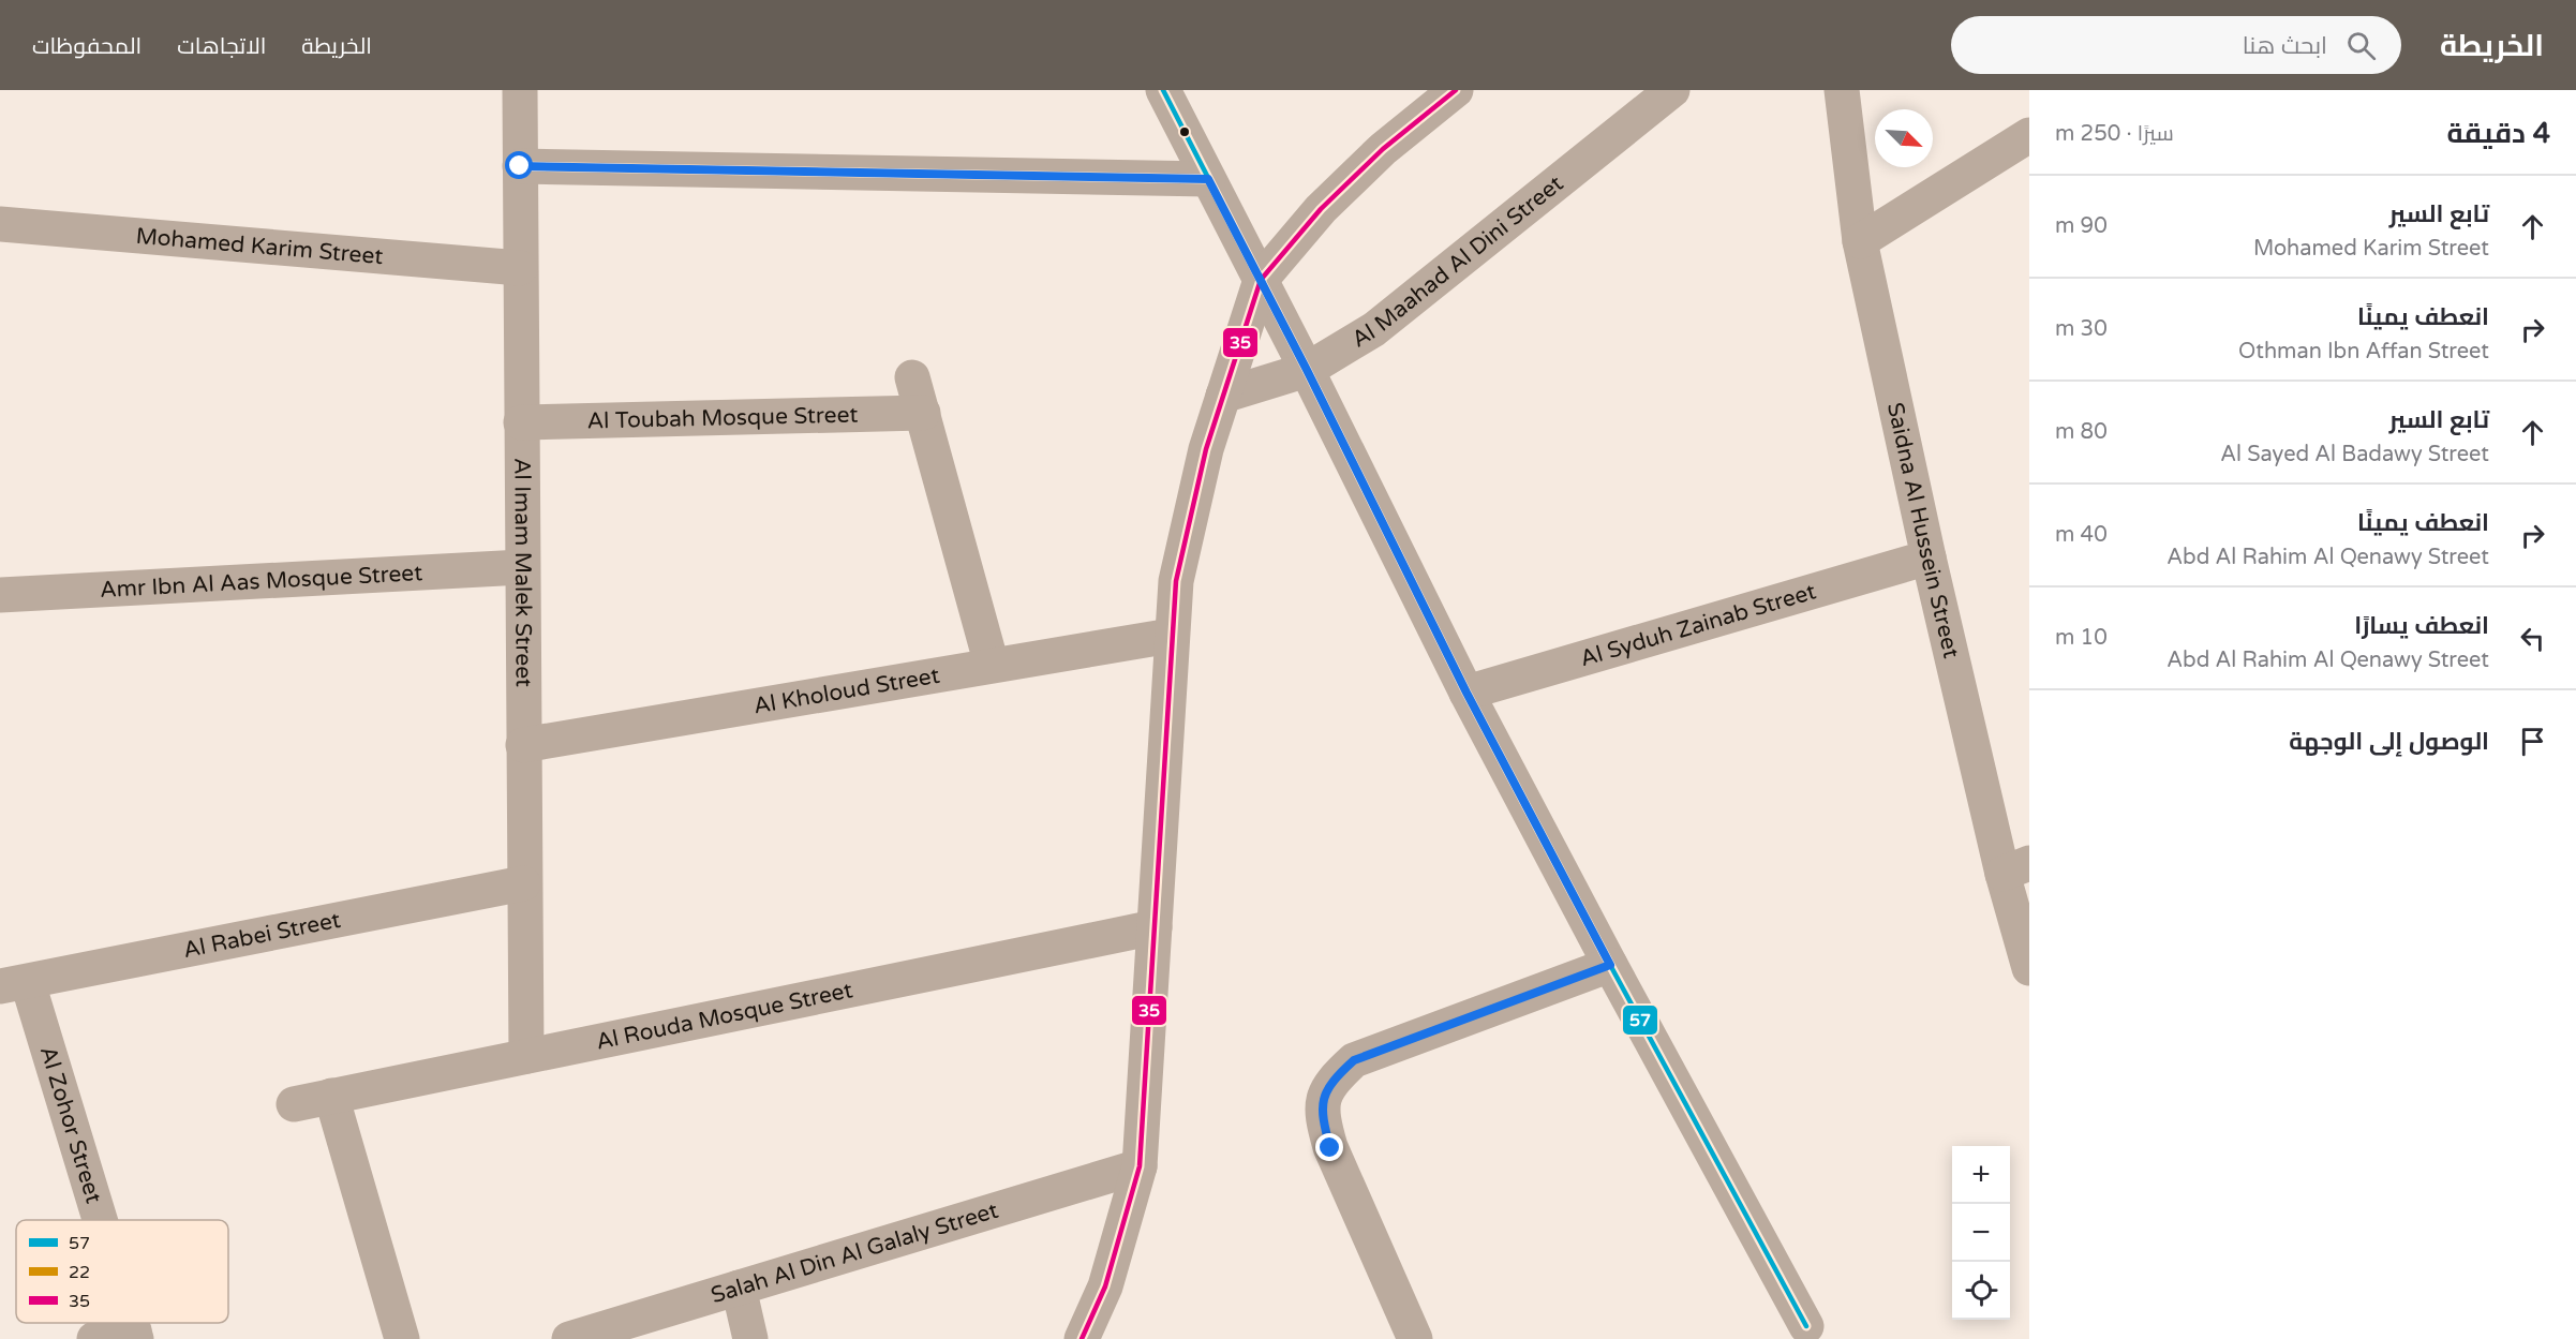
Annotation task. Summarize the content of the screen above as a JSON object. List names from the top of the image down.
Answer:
{
  "streets": {
    "street": [
      "Mohamed Karim Street",
      "Al Maahad Al Dini Street",
      "Al Toubah Mosque Street",
      "Saidna Al Hussein Street",
      "Al Imam Malek Street",
      "Amr Ibn Al Aas Mosque Street",
      "Al Syduh Zainab Street",
      "Al Kholoud Street",
      "Al Rabei Street",
      "Al Rouda Mosque Street",
      "Al Zohor Street",
      "Salah Al Din Al Galaly Street"
    ]
  },
  "crossings": [
    ["Mohamed Karim Street", "Al Imam Malek Street"],
    ["Al Toubah Mosque Street", "Al Imam Malek Street"],
    ["Saidna Al Hussein Street", "Al Syduh Zainab Street"],
    ["Al Imam Malek Street", "Amr Ibn Al Aas Mosque Street"],
    ["Al Imam Malek Street", "Al Kholoud Street"],
    ["Al Imam Malek Street", "Al Rabei Street"],
    ["Al Imam Malek Street", "Al Rouda Mosque Street"],
    ["Al Rabei Street", "Al Zohor Street"]
  ],
  "lines": ["transit line 57", "transit line 35", "transit line 22"],
  "legend": ["57", "22", "35"],
  "north": "bottom right",
  "page": {
    "header": "الخريطة",
    "search": "ابحث هنا",
    "nav": ["الخريطة", "الاتجاهات", "المحفوظات"],
    "heading": ["4 دقيقة", "سيرًا · 250 m"],
    "list": [
      ["تابع السير", "Mohamed Karim Street", "90 m"],
      ["انعطف يمينًا", "Othman Ibn Affan Street", "30 m"],
      ["تابع السير", "Al Sayed Al Badawy Street", "80 m"],
      ["انعطف يمينًا", "Abd Al Rahim Al Qenawy Street", "40 m"],
      ["انعطف يسارًا", "Abd Al Rahim Al Qenawy Street", "10 m"],
      "الوصول إلى الوجهة"
    ],
    "map_buttons": ["+", "−"]
  }
}
